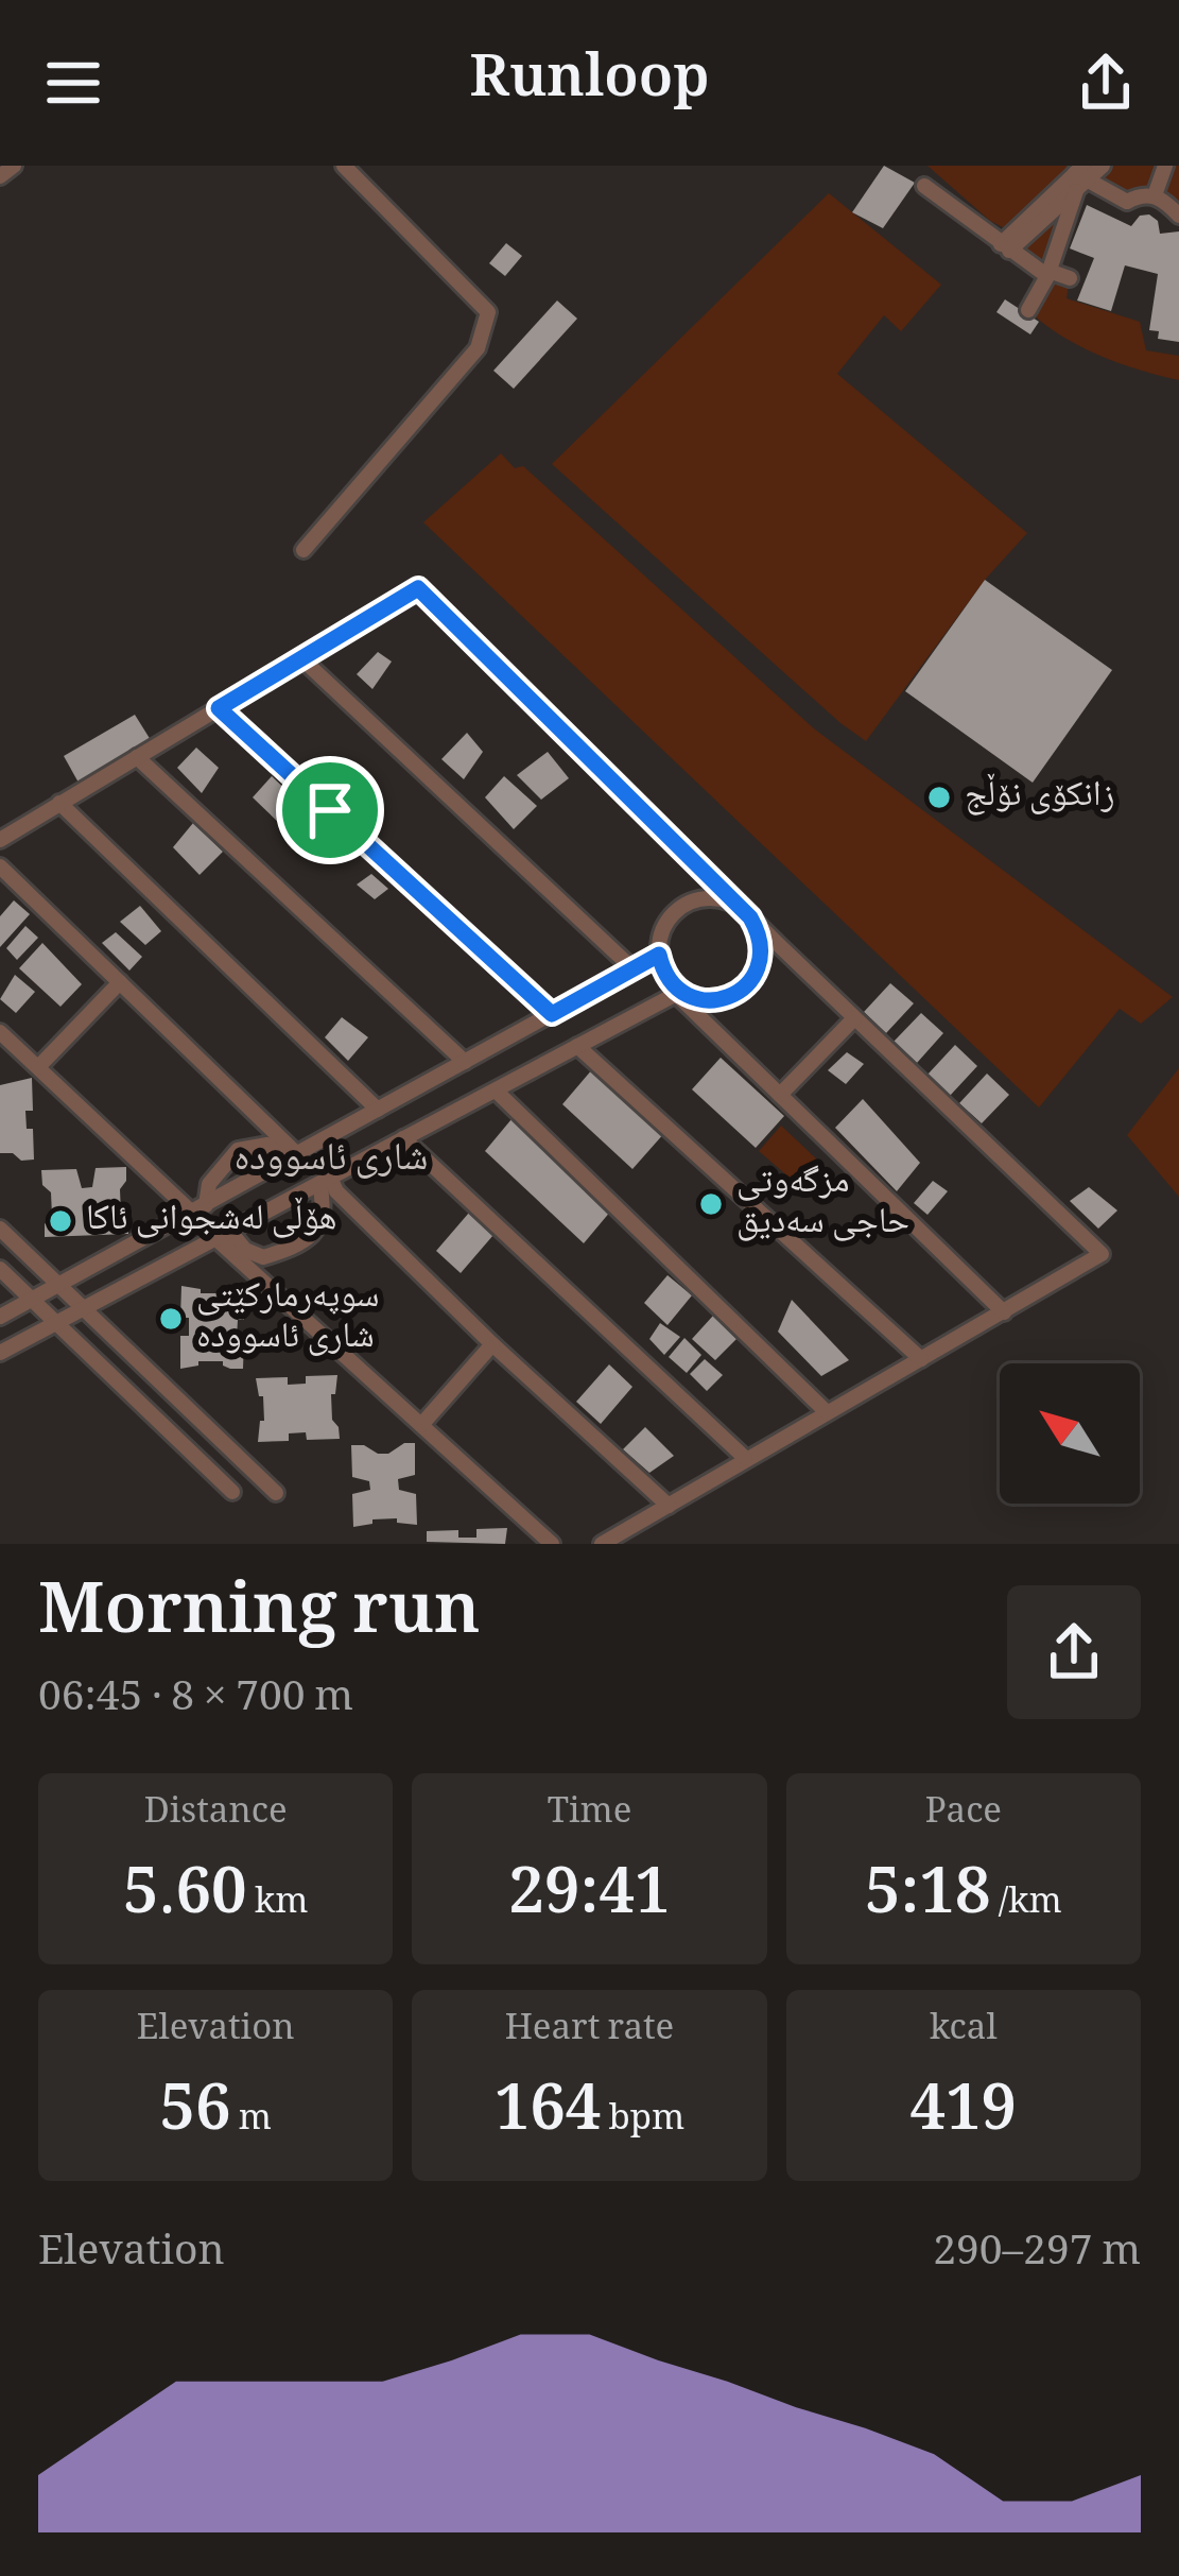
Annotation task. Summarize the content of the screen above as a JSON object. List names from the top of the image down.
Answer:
{
  "districts": ["شاری ئاسوودە"],
  "places": [
    "زانکۆی نۆڵج",
    "مزگەوتی حاجی سەدیق",
    "هۆڵی لەشجوانی ئاکا",
    "سوپەرمارکێتی شاری ئاسوودە"
  ],
  "north": "top left",
  "page": {
    "header": "Runloop",
    "heading": ["Morning run", "06:45 · 8 × 700 m"],
    "stats": [
      ["Distance", "5.60 km"],
      ["Time", "29:41"],
      ["Pace", "5:18 /km"],
      ["Elevation", "56 m"],
      ["Heart rate", "164 bpm"],
      ["kcal", "419"]
    ],
    "chart": ["Elevation", "290–297 m"]
  }
}
